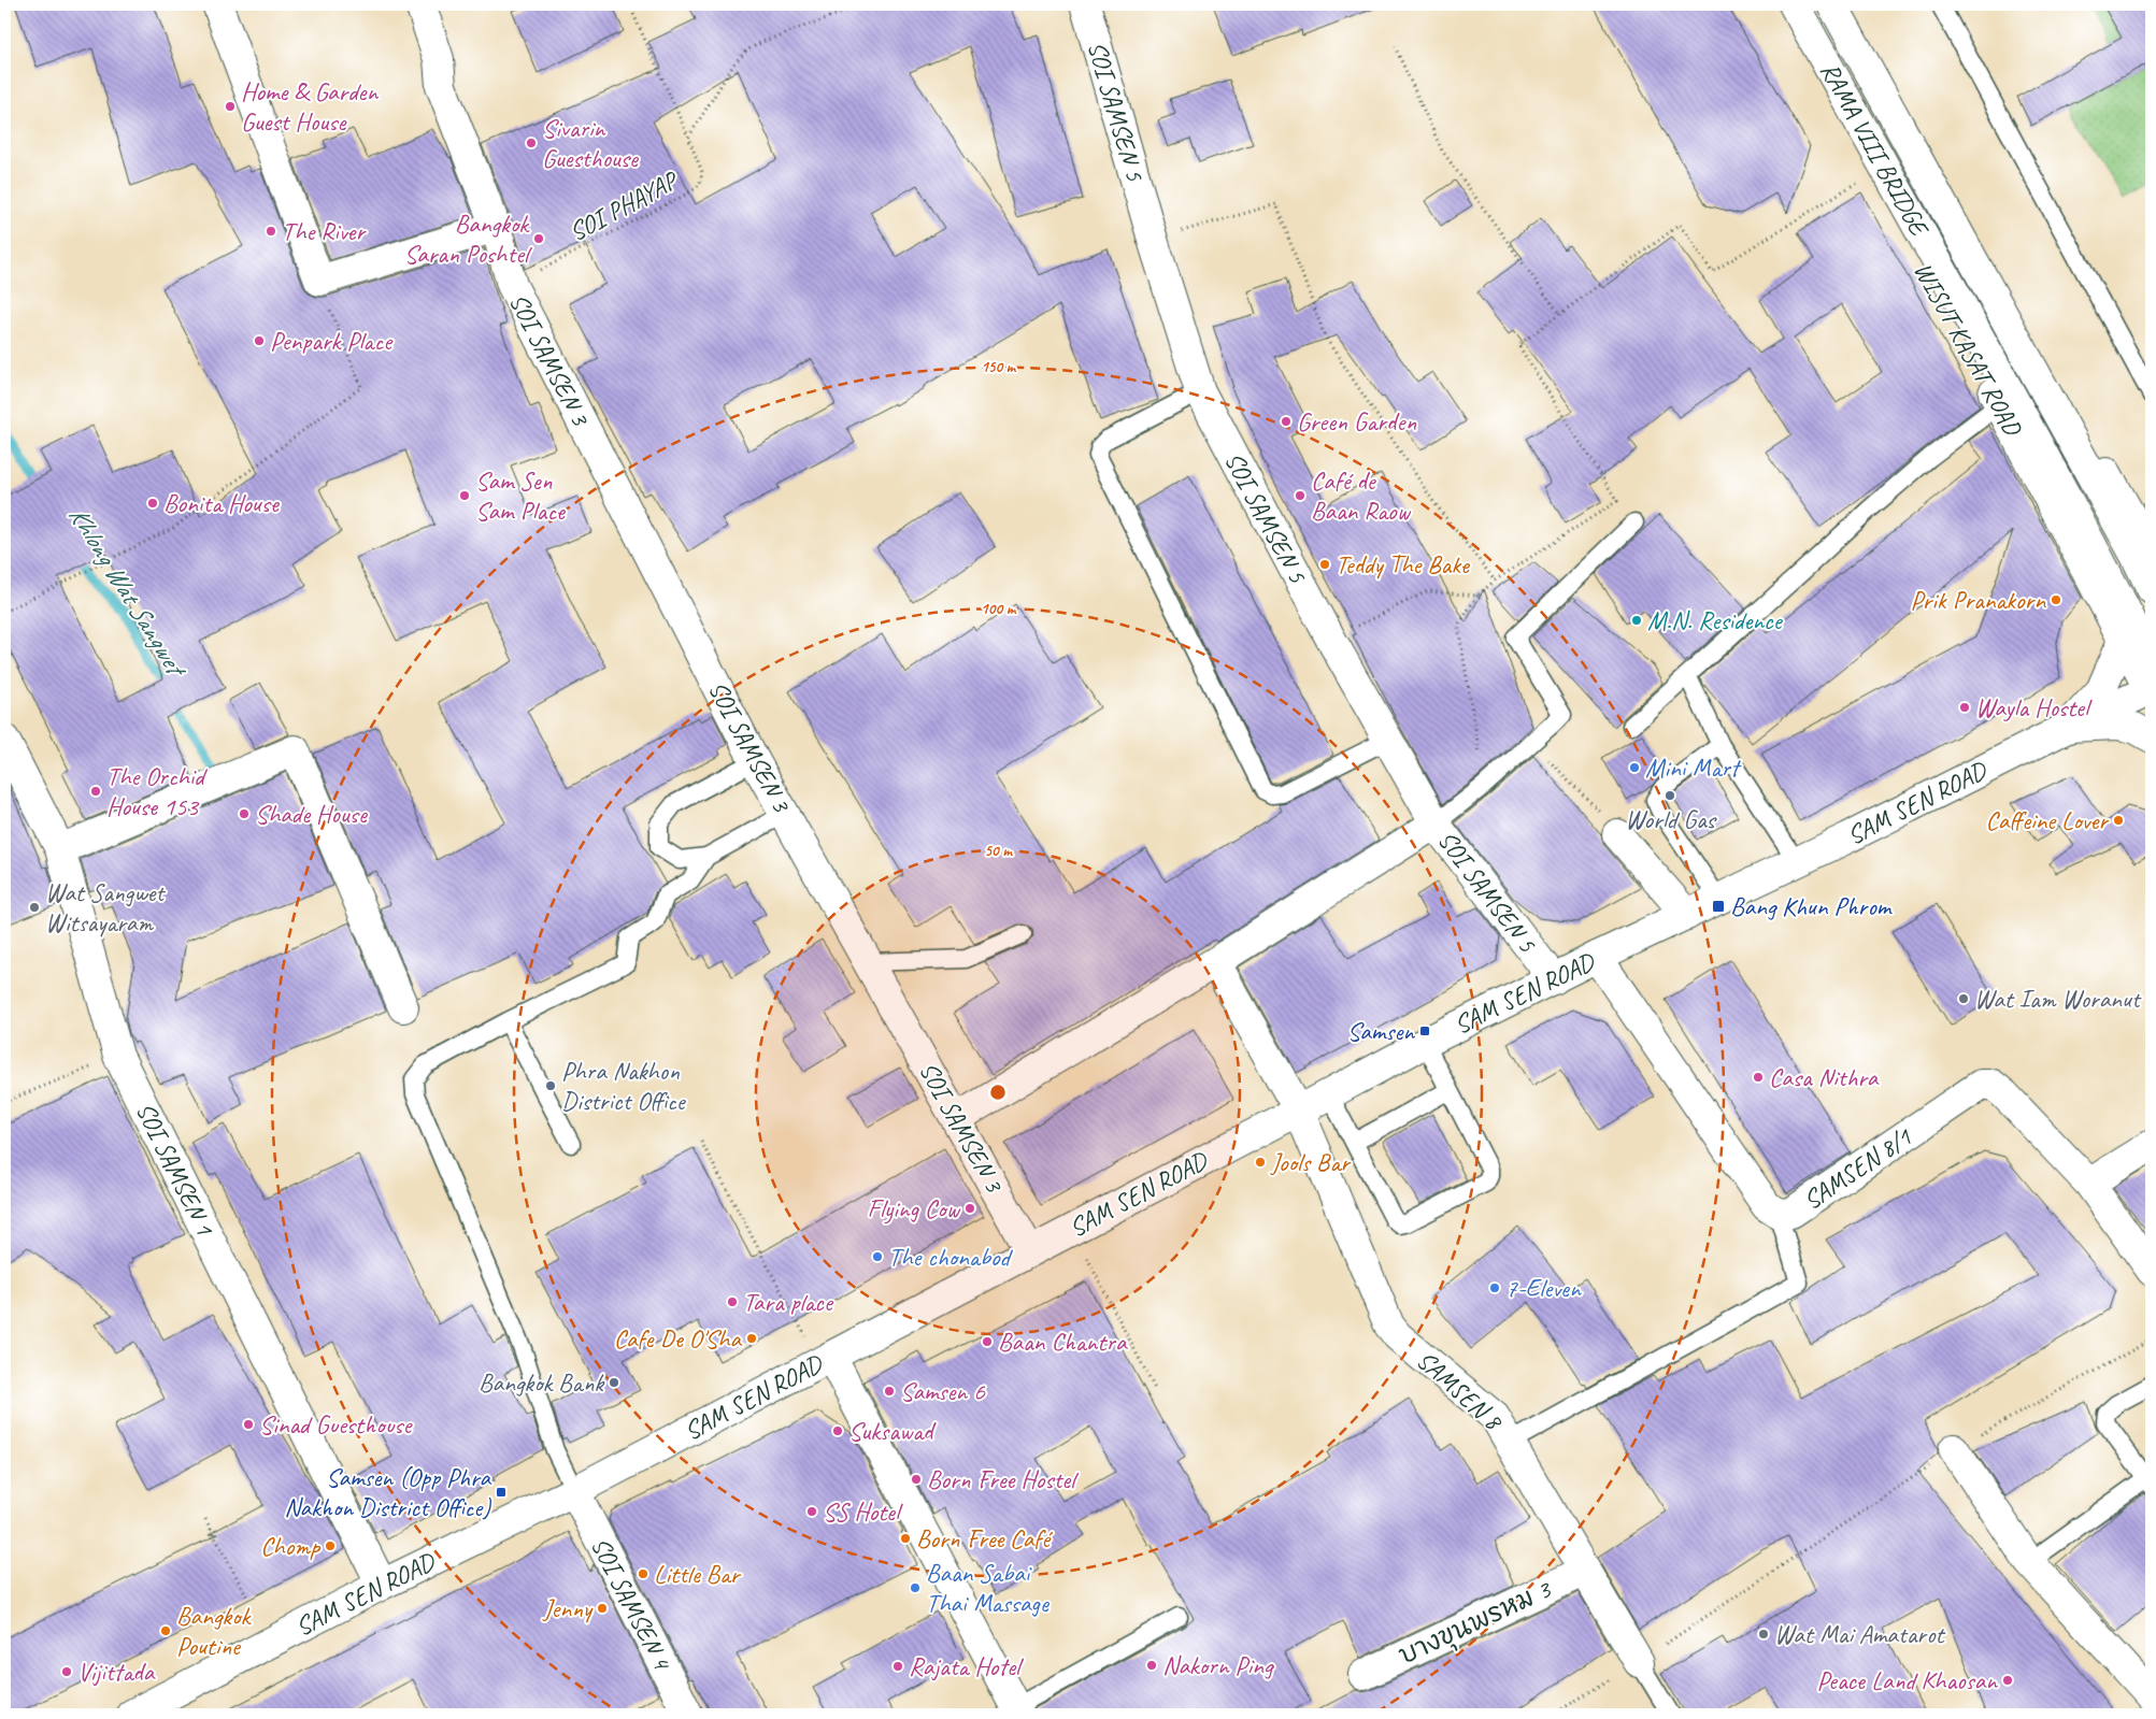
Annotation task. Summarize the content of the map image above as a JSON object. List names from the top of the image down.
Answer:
{
  "streets": {
    "street": [
      "SOI SAMSEN 5",
      "RAMA VIII BRIDGE",
      "WISUT KASAT ROAD",
      "SOI SAMSEN 3",
      "SAM SEN ROAD",
      "SOI SAMSEN 1",
      "SAMSEN 8/1",
      "SAMSEN 8",
      "SOI SAMSEN 4",
      "บางขุนพรหม 3"
    ],
    "path": ["SOI PHAYAP"]
  },
  "crossings": [
    ["SOI SAMSEN 5", "SAM SEN ROAD"],
    ["RAMA VIII BRIDGE", "WISUT KASAT ROAD"],
    ["RAMA VIII BRIDGE", "SAM SEN ROAD"],
    ["SOI PHAYAP", "SOI SAMSEN 3"],
    ["WISUT KASAT ROAD", "SAM SEN ROAD"],
    ["SOI SAMSEN 3", "SAM SEN ROAD"],
    ["SAM SEN ROAD", "SOI SAMSEN 1"],
    ["SAM SEN ROAD", "SAMSEN 8/1"],
    ["SAM SEN ROAD", "SAMSEN 8"],
    ["SAM SEN ROAD", "SOI SAMSEN 4"],
    ["SAMSEN 8", "บางขุนพรหม 3"]
  ],
  "water": ["Khlong Wat Sangwet"],
  "places": {
    "other": [
      "Home & Garden Guest House",
      "Sivarin Guesthouse",
      "The River",
      "Bangkok Saran Poshtel",
      "Penpark Place",
      "Green Garden",
      "Sam Sen Sam Place",
      "Café de Baan Raow",
      "Bonita House",
      "Teddy The Bake",
      "Prik Pranakorn",
      "M.N. Residence",
      "Wayla Hostel",
      "Mini Mart",
      "The Orchid House 153",
      "World Gas",
      "Shade House",
      "Caffeine Lover",
      "Wat Sangwet Witsayaram",
      "Wat Iam Woranut",
      "Casa Nithra",
      "Phra Nakhon District Office",
      "Jools Bar",
      "Flying Cow",
      "The chonabod",
      "7-Eleven",
      "Tara place",
      "Cafe De O'Sha",
      "Baan Chantra",
      "Bangkok Bank",
      "Samsen 6",
      "Sinad Guesthouse",
      "Suksawad",
      "Born Free Hostel",
      "SS Hotel",
      "Born Free Café",
      "Chomp",
      "Little Bar",
      "Baan Sabai Thai Massage",
      "Jenny",
      "Bangkok Poutine",
      "Wat Mai Amatarot",
      "Nakorn Ping",
      "Rajata Hotel",
      "Vijittada",
      "Peace Land Khaosan"
    ],
    "transit": ["Bang Khun Phrom", "Samsen", "Samsen (Opp Phra Nakhon District Office)"]
  },
  "rings": ["150 m", "100 m", "50 m"]
}
